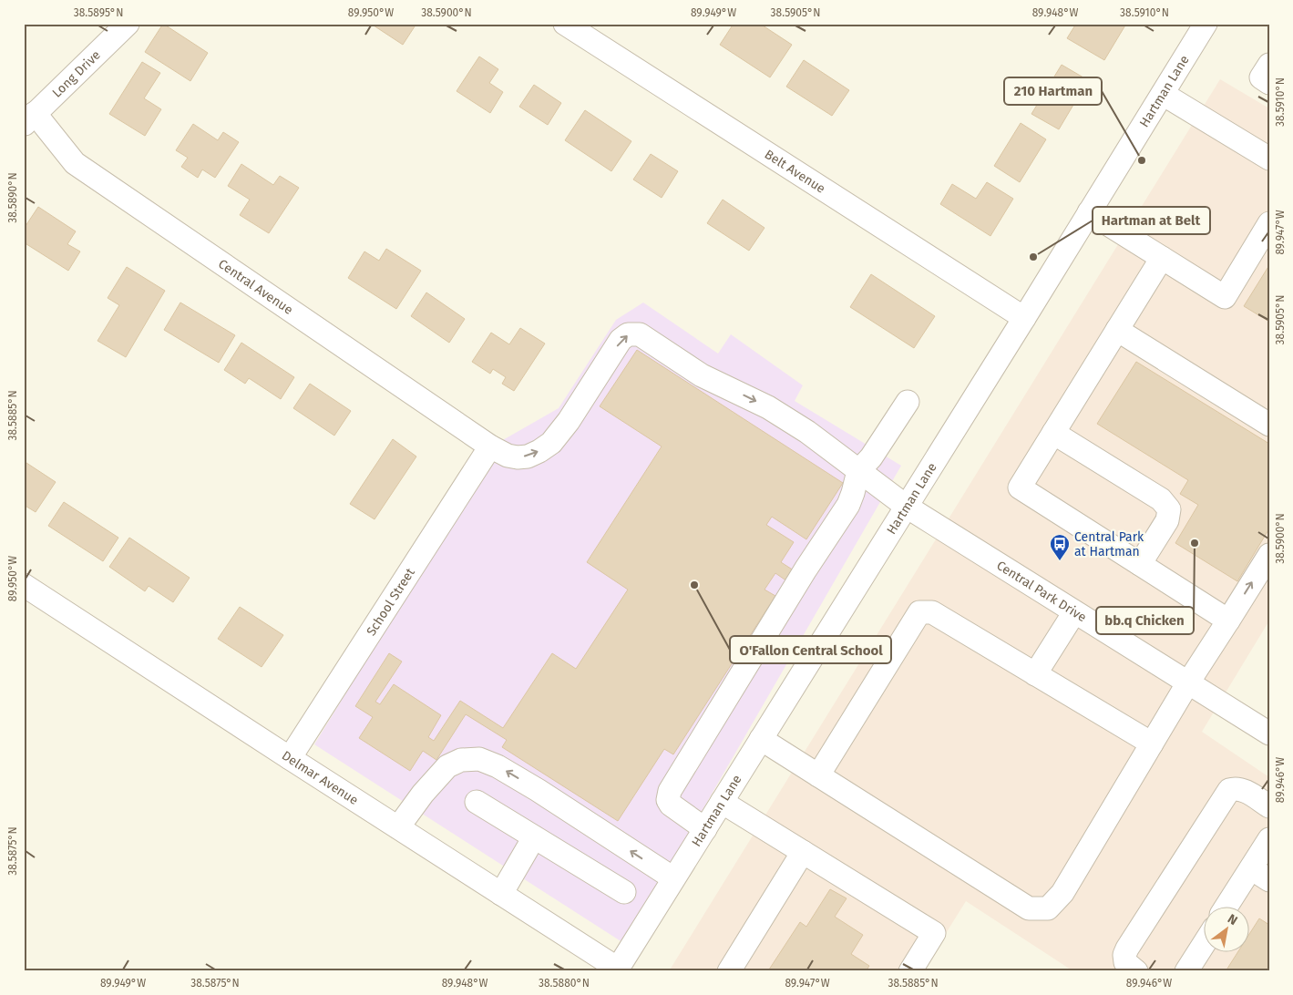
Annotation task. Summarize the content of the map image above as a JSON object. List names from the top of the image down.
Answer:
{
  "streets": {
    "street": [
      "Long Drive",
      "Hartman Lane",
      "Belt Avenue",
      "Central Avenue",
      "Central Park Drive",
      "School Street",
      "Delmar Avenue"
    ]
  },
  "crossings": [
    ["Long Drive", "Central Avenue"],
    ["Hartman Lane", "Belt Avenue"],
    ["Hartman Lane", "Central Park Drive"],
    ["Hartman Lane", "Delmar Avenue"],
    ["Central Avenue", "Central Park Drive"],
    ["Central Avenue", "School Street"],
    ["School Street", "Delmar Avenue"]
  ],
  "places": {
    "other": [
      "210 Hartman",
      "Hartman at Belt",
      "bb.q Chicken",
      "O'Fallon Central School"
    ],
    "bus stop": ["Central Park at Hartman"]
  },
  "north": "top right",
  "coordinates": [
    "38.5895°N",
    "89.950°W",
    "38.5900°N",
    "89.949°W",
    "38.5905°N",
    "89.948°W",
    "38.5910°N",
    "38.5890°N",
    "89.947°W",
    "38.5885°N",
    "89.946°W",
    "38.5875°N",
    "38.5880°N"
  ]
}
